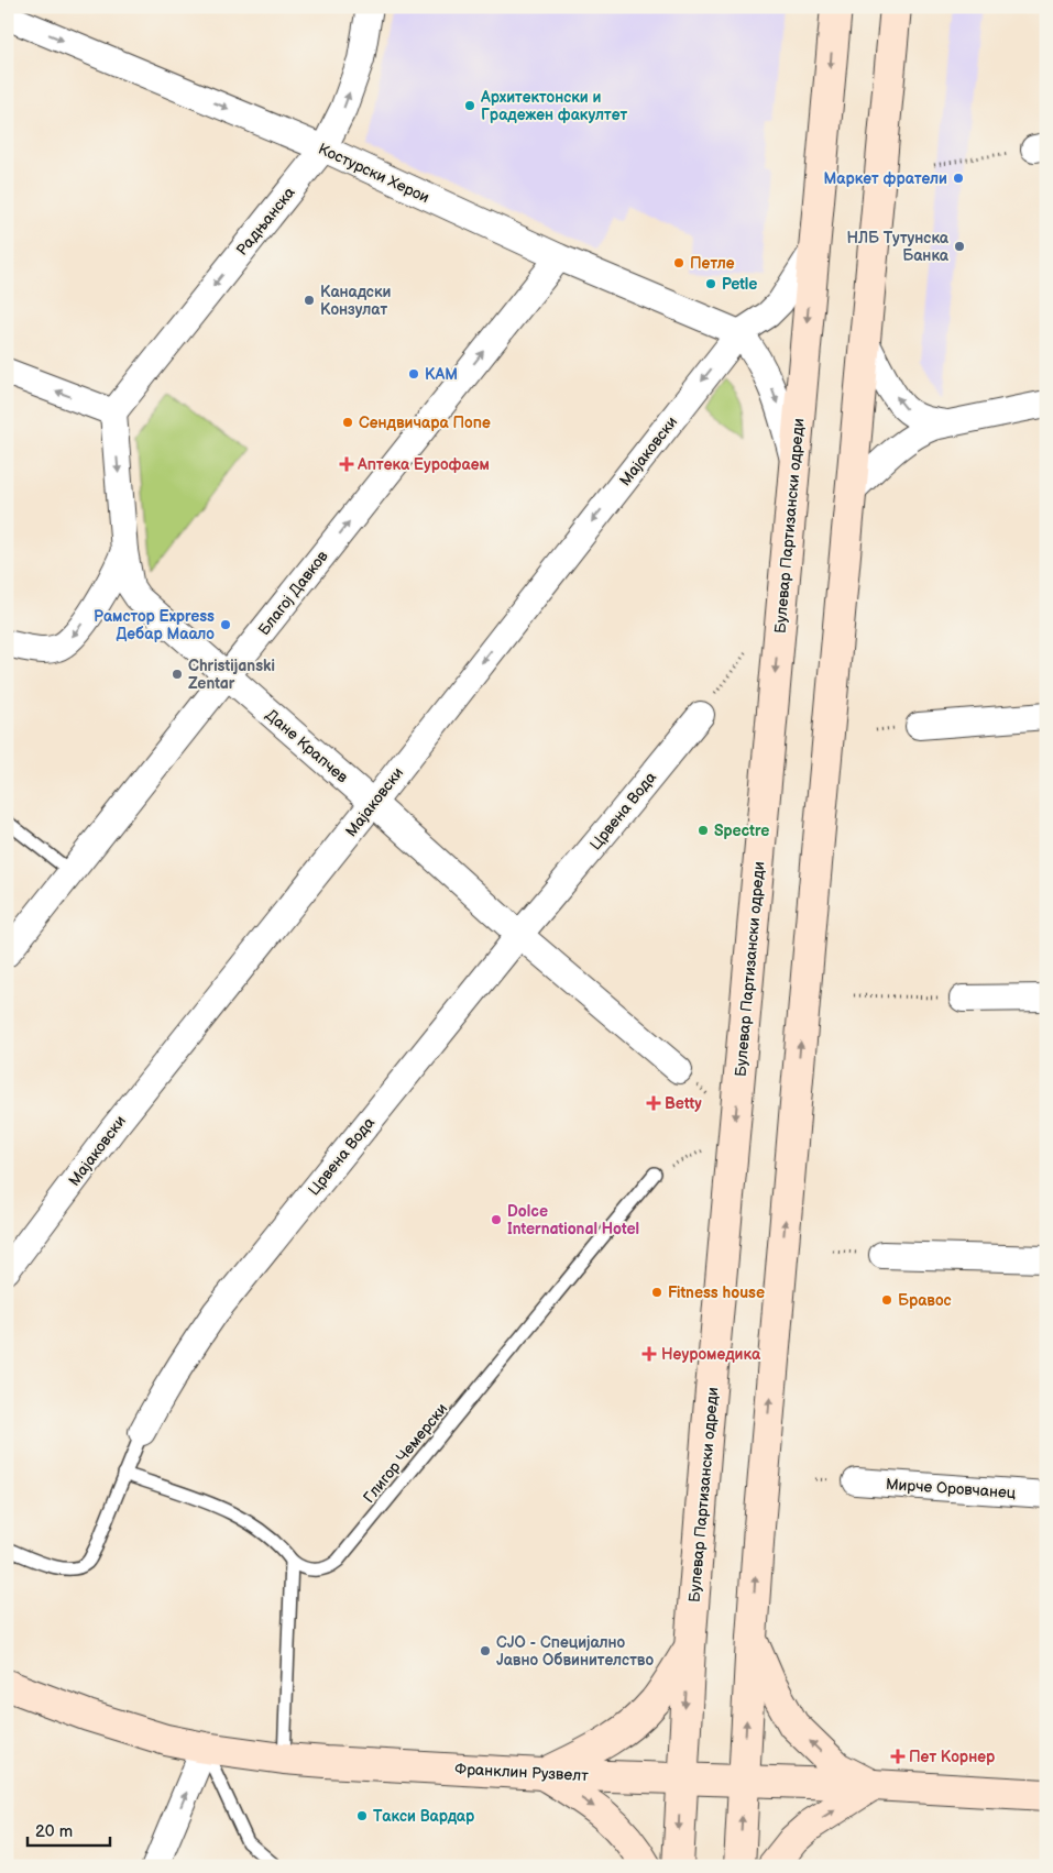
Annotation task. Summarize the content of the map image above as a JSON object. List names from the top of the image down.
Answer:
{
  "streets": {
    "street": [
      "Костурски Херои",
      "Радњанска",
      "Мајаковски",
      "Булевар Партизански одреди",
      "Благој Давков",
      "Дане Крапчев",
      "Црвена Вода",
      "Мирче Оровчанец",
      "Франклин Рузвелт"
    ],
    "lane": ["Глигор Чемерски"]
  },
  "crossings": [
    ["Костурски Херои", "Радњанска"],
    ["Костурски Херои", "Мајаковски"],
    ["Костурски Херои", "Булевар Партизански одреди"],
    ["Костурски Херои", "Благој Давков"],
    ["Радњанска", "Дане Крапчев"],
    ["Мајаковски", "Дане Крапчев"],
    ["Булевар Партизански одреди", "Франклин Рузвелт"],
    ["Благој Давков", "Дане Крапчев"],
    ["Дане Крапчев", "Црвена Вода"]
  ],
  "one_way": ["Костурски Херои", "Мајаковски", "Благој Давков"],
  "places": {
    "other": [
      "Архитектонски и Градежен факултет",
      "Маркет фратели",
      "НЛБ Тутунска Банка",
      "Петле",
      "Petle",
      "Канадски Конзулат",
      "КАМ",
      "Сендвичара Попе",
      "Рамстор Express Дебар Маало",
      "Christijanski Zentar",
      "Spectre",
      "Dolce International Hotel",
      "Fitness house",
      "Бравос",
      "СЈО - Специјално Јавно Обвинителство",
      "Такси Вардар"
    ],
    "health": [
      "Аптека Еурофаем",
      "Betty",
      "Неуромедика",
      "Пет Корнер"
    ]
  },
  "scale_bar": "20 m"
}
